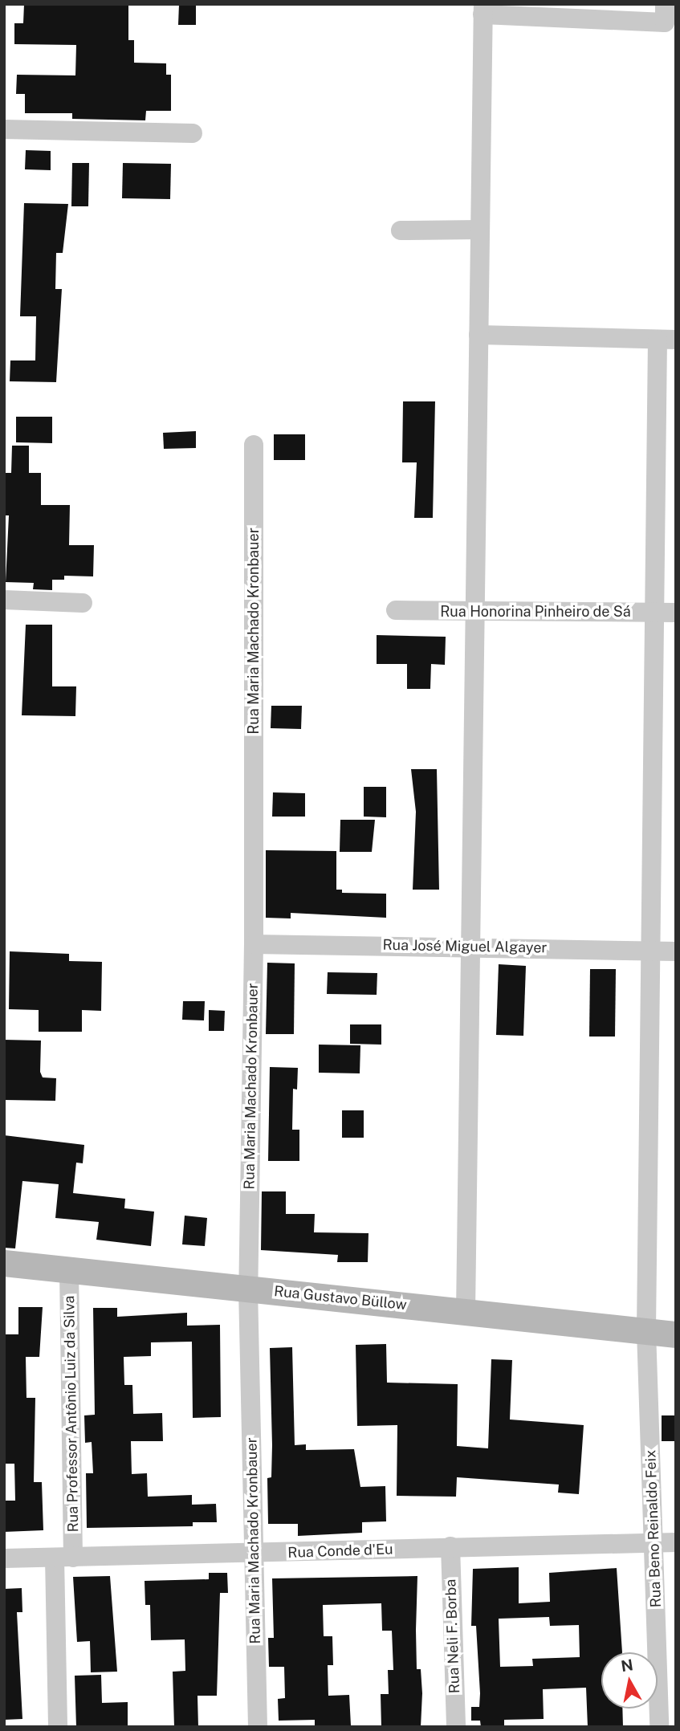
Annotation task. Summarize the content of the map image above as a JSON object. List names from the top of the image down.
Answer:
{
  "streets": {
    "main road": ["Rua Gustavo Büllow"],
    "street": [
      "Rua Honorina Pinheiro de Sá",
      "Rua Maria Machado Kronbauer",
      "Rua José Miguel Algayer",
      "Rua Professor Antônio Luiz da Silva",
      "Rua Beno Reinaldo Feix",
      "Rua Conde d'Eu",
      "Rua Neli F. Borba"
    ]
  },
  "crossings": [
    ["Rua Honorina Pinheiro de Sá", "Rua Beno Reinaldo Feix"],
    ["Rua Maria Machado Kronbauer", "Rua José Miguel Algayer"],
    ["Rua Maria Machado Kronbauer", "Rua Gustavo Büllow"],
    ["Rua Maria Machado Kronbauer", "Rua Conde d'Eu"],
    ["Rua José Miguel Algayer", "Rua Beno Reinaldo Feix"],
    ["Rua Gustavo Büllow", "Rua Professor Antônio Luiz da Silva"],
    ["Rua Gustavo Büllow", "Rua Beno Reinaldo Feix"],
    ["Rua Professor Antônio Luiz da Silva", "Rua Conde d'Eu"],
    ["Rua Beno Reinaldo Feix", "Rua Conde d'Eu"],
    ["Rua Conde d'Eu", "Rua Neli F. Borba"]
  ],
  "north": "top"
}
